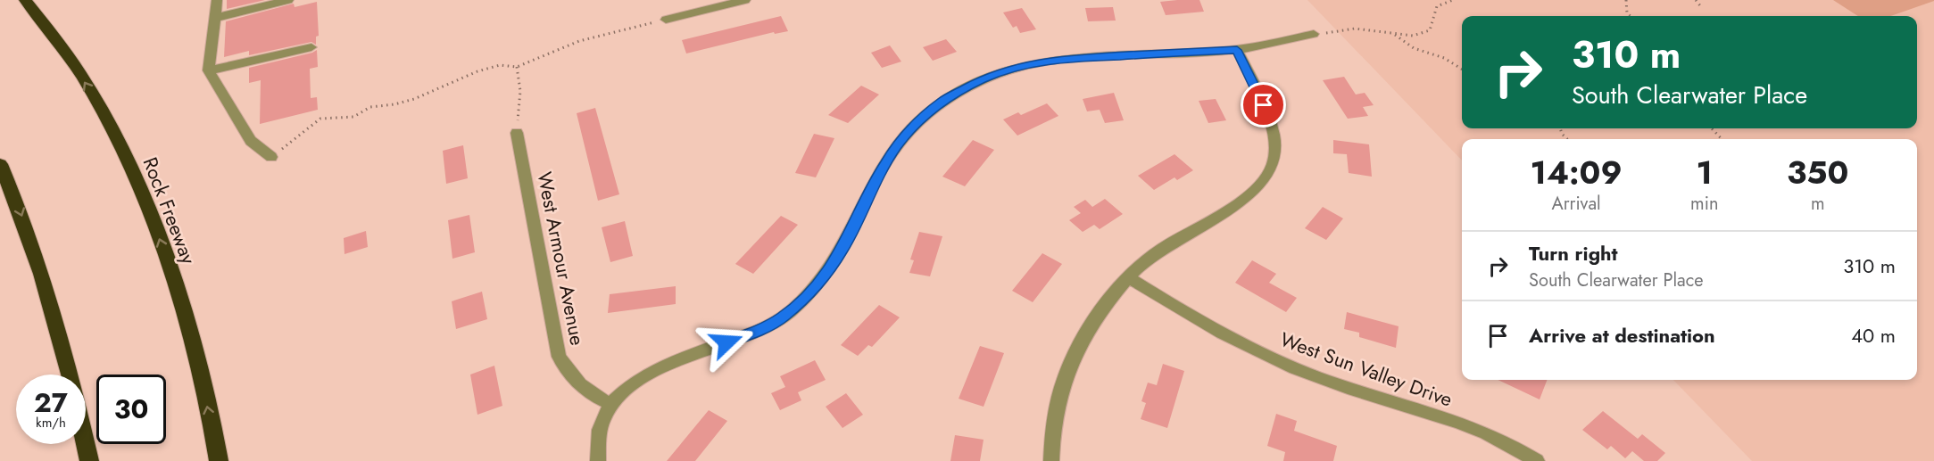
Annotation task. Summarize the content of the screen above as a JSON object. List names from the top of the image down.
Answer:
{
  "streets": {
    "highway": ["Rock Freeway"],
    "street": ["West Armour Avenue", "West Sun Valley Drive"]
  },
  "page": {
    "turn": ["310 m", "South Clearwater Place"],
    "eta": [
      "14:09",
      "Arrival",
      "1",
      "min",
      "350",
      "m"
    ],
    "list": [
      {
        "name": "Turn right",
        "note": "South Clearwater Place",
        "value": "310 m"
      },
      {
        "name": "Arrive at destination",
        "value": "40 m"
      }
    ],
    "speed": "27 km/h",
    "limit": "30"
  }
}
